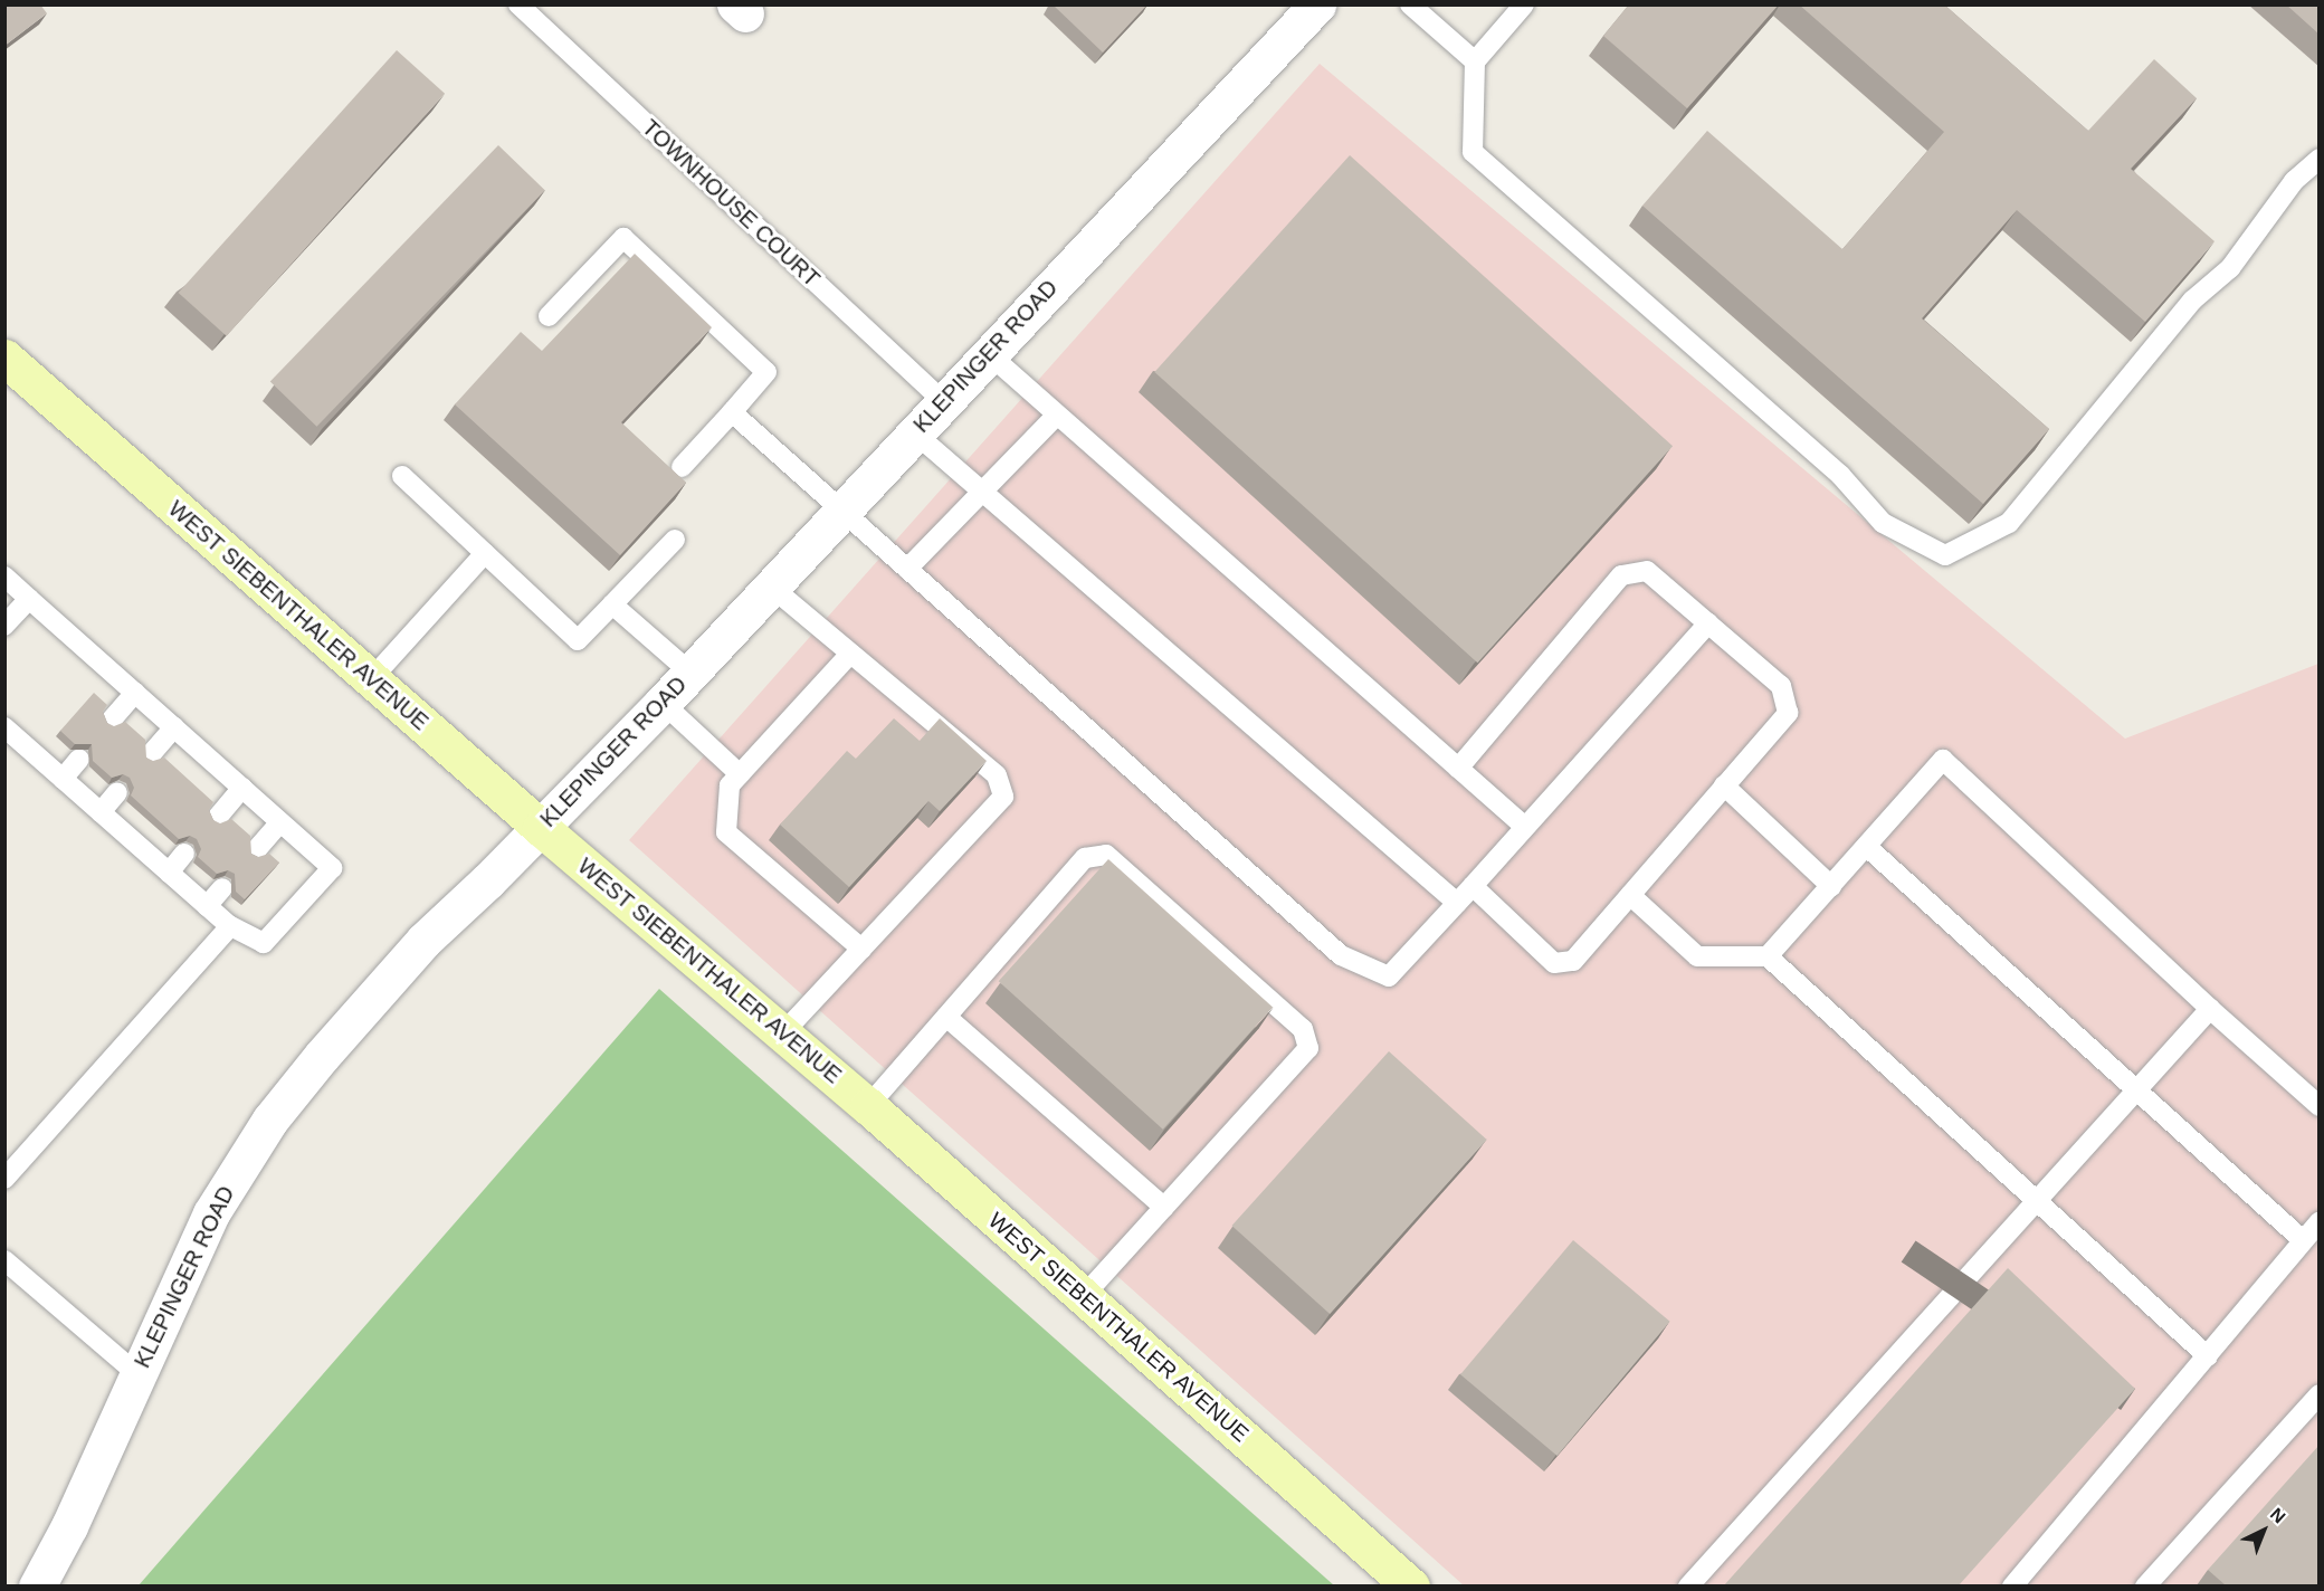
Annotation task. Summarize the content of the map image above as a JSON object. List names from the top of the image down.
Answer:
{
  "streets": {
    "main road": ["WEST SIEBENTHALER AVENUE"],
    "street": ["KLEPINGER ROAD"],
    "lane": ["TOWNHOUSE COURT"]
  },
  "crossings": [
    ["TOWNHOUSE COURT", "KLEPINGER ROAD"],
    ["KLEPINGER ROAD", "WEST SIEBENTHALER AVENUE"]
  ],
  "north": "top right"
}
